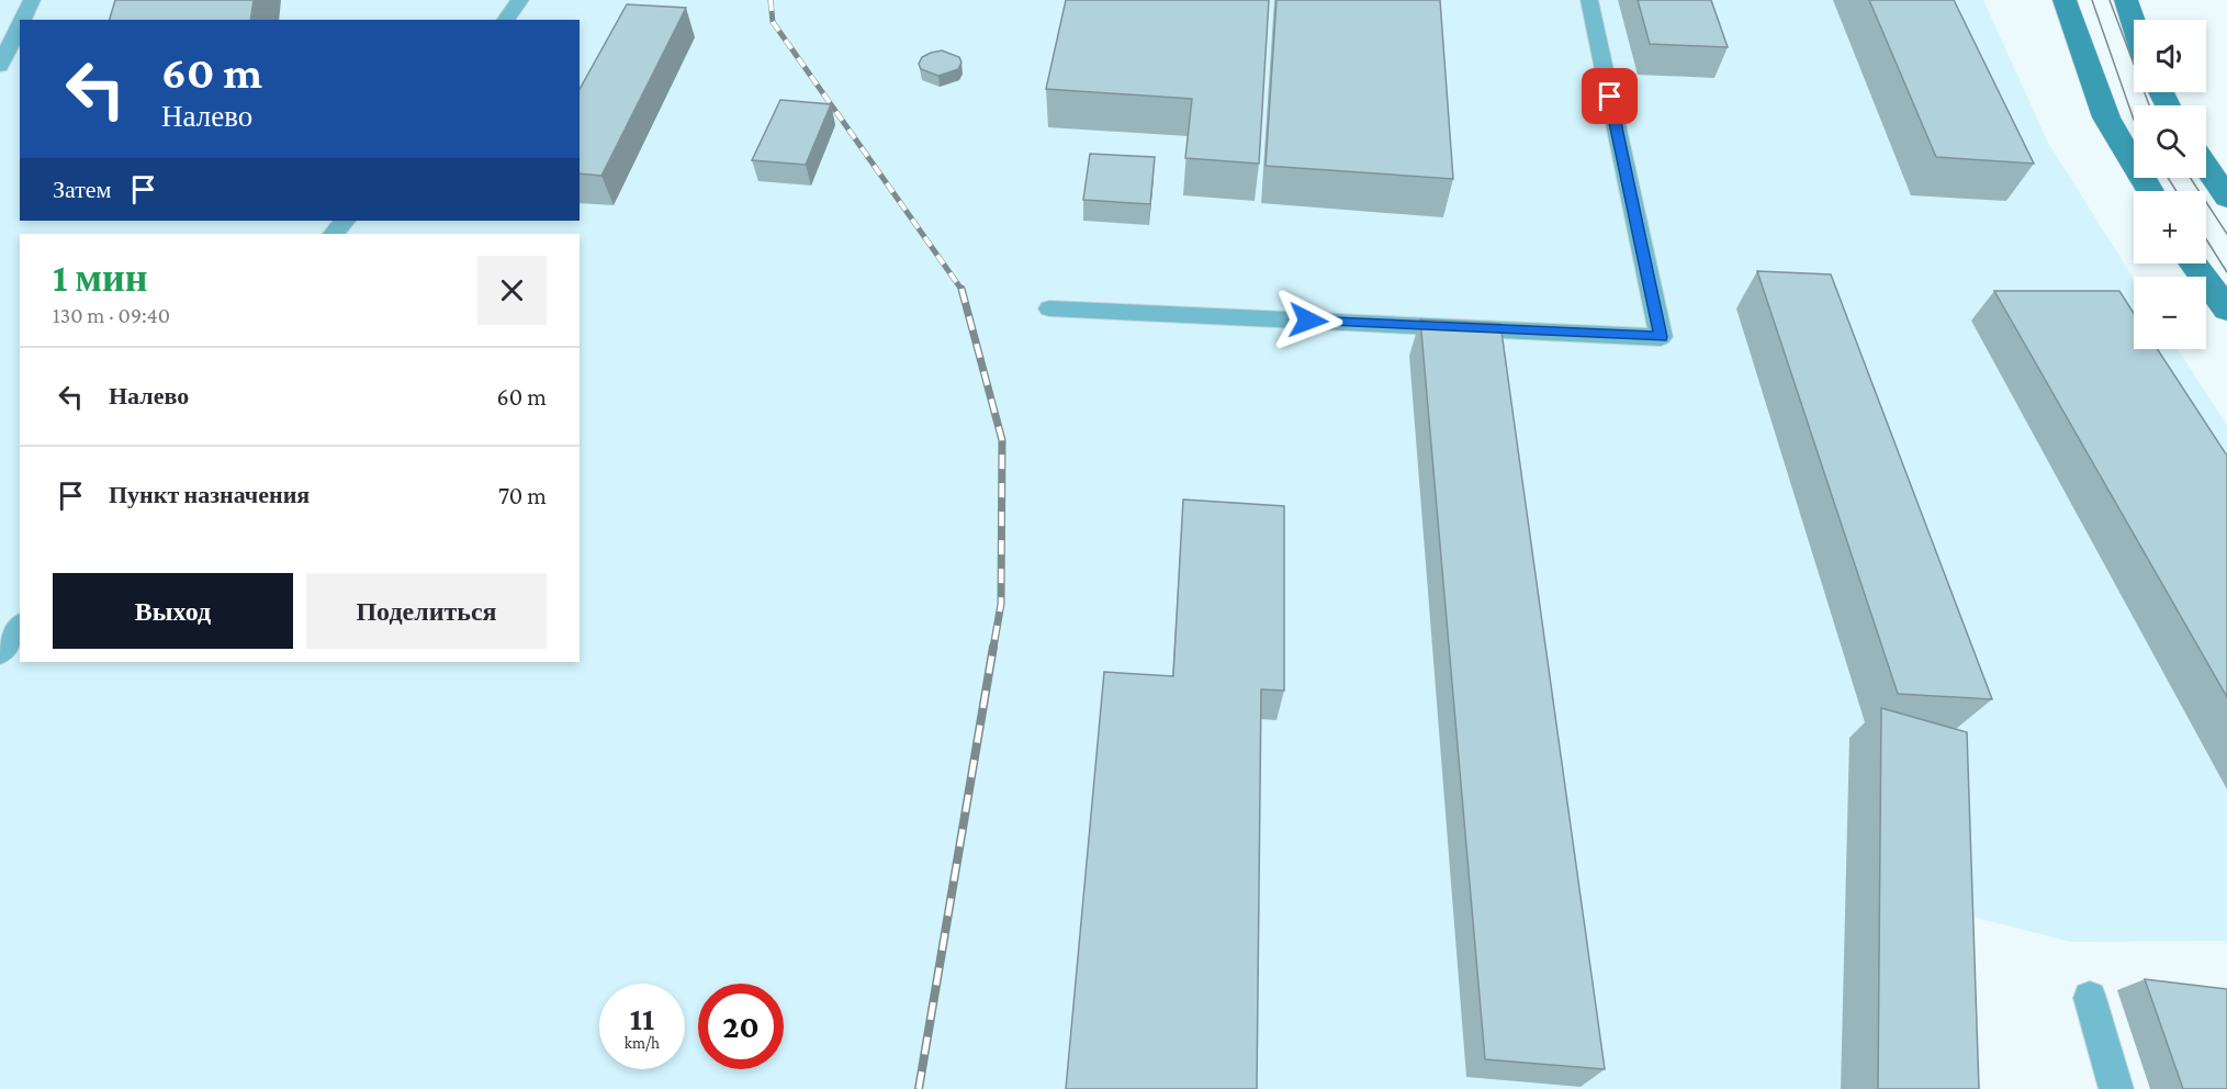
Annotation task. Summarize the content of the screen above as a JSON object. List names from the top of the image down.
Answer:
{
  "page": {
    "map_buttons": ["+", "−"],
    "turn": ["60 m", "Налево"],
    "then": "Затем",
    "heading": ["1 мин", "130 m · 09:40"],
    "list": [
      {
        "name": "Налево",
        "value": "60 m"
      },
      {
        "name": "Пункт назначения",
        "value": "70 m"
      }
    ],
    "buttons": ["Выход", "Поделиться"],
    "speed": "11 km/h",
    "limit": "20"
  }
}
